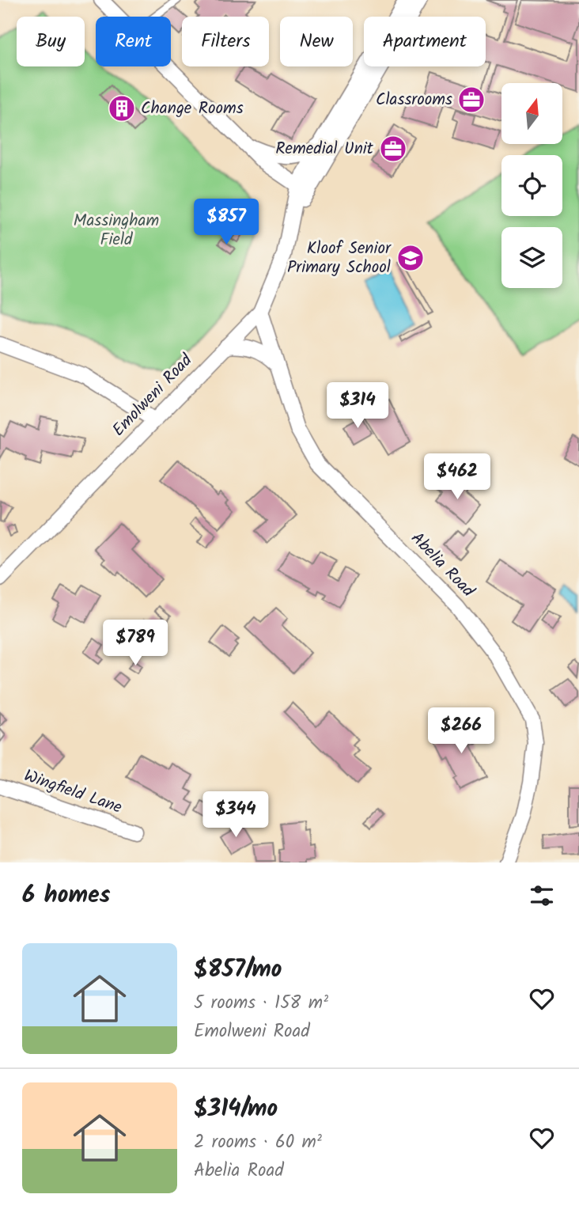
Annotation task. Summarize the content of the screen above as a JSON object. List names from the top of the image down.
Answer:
{
  "streets": {
    "street": ["Emolweni Road", "Abelia Road", "Wingfield Lane"]
  },
  "crossings": [
    ["Emolweni Road", "Abelia Road"]
  ],
  "parks": ["Massingham Field"],
  "places": {
    "office": ["Classrooms", "Remedial Unit"],
    "building": ["Change Rooms"],
    "school or university": ["Kloof Senior Primary School"]
  },
  "north": "top",
  "page": {
    "chip": [
      "Buy",
      "Rent",
      "Filters",
      "New",
      "Apartment"
    ],
    "price": [
      "$857",
      "$314",
      "$462",
      "$789",
      "$266",
      "$344"
    ],
    "heading": "6 homes",
    "list": [
      {
        "name": "$857/mo",
        "note": "5 rooms · 158 m² · Emolweni Road"
      },
      {
        "name": "$314/mo",
        "note": "2 rooms · 60 m² · Abelia Road"
      }
    ]
  }
}
